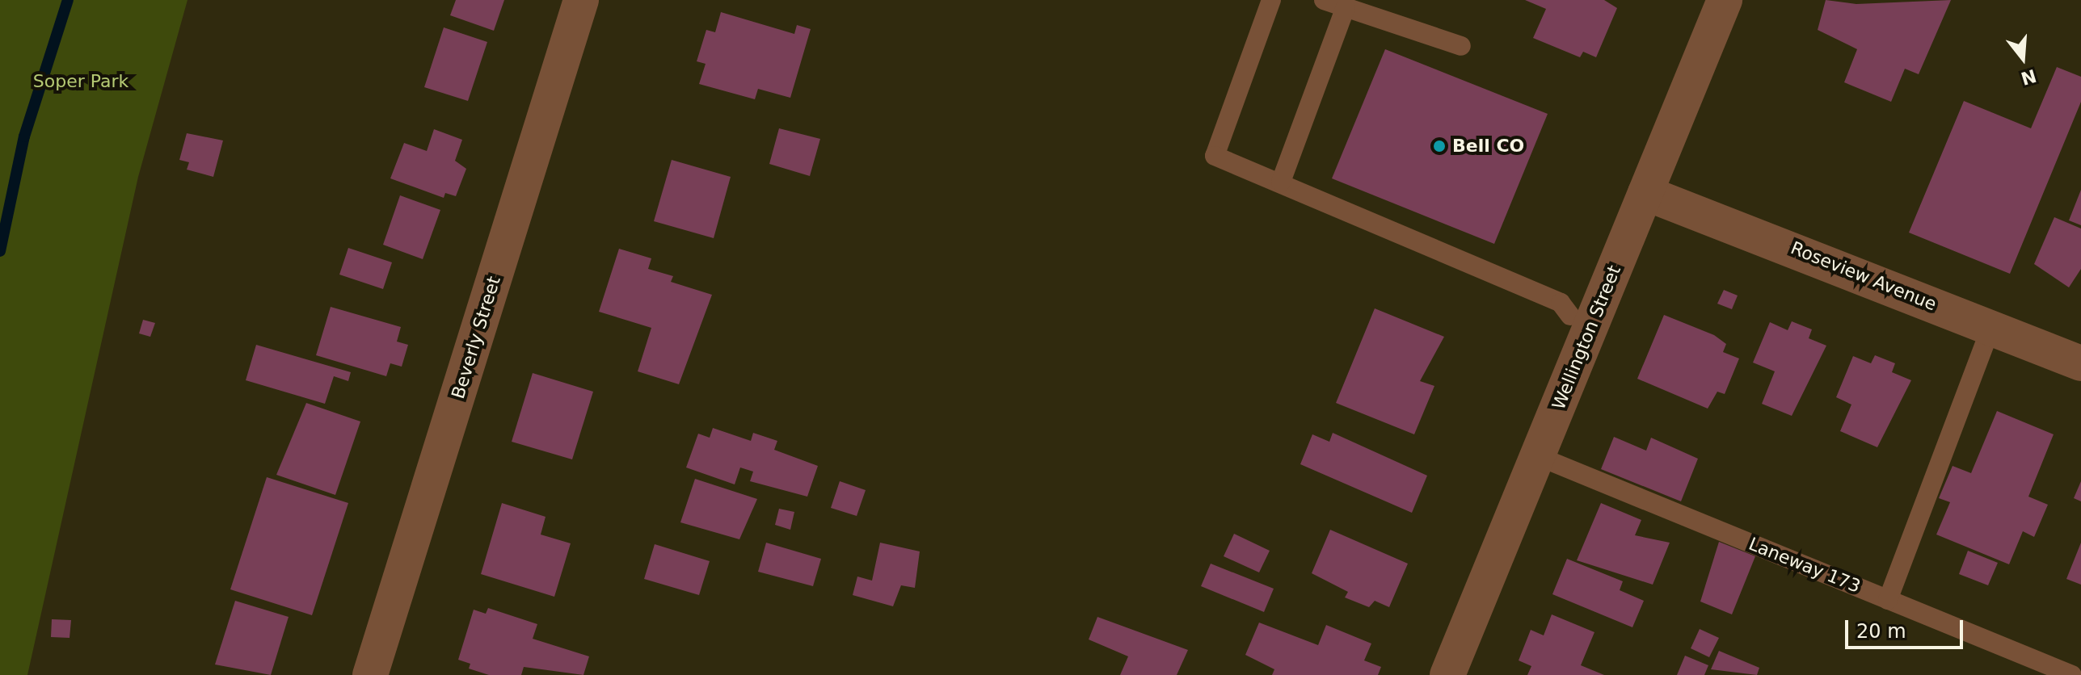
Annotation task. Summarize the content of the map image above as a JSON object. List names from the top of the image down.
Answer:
{
  "streets": {
    "street": ["Roseview Avenue", "Beverly Street", "Wellington Street"],
    "lane": ["Laneway 173"]
  },
  "crossings": [
    ["Roseview Avenue", "Wellington Street"],
    ["Wellington Street", "Laneway 173"]
  ],
  "parks": ["Soper Park"],
  "places": ["Bell CO"],
  "scale_bar": "20 m",
  "north": "bottom"
}
